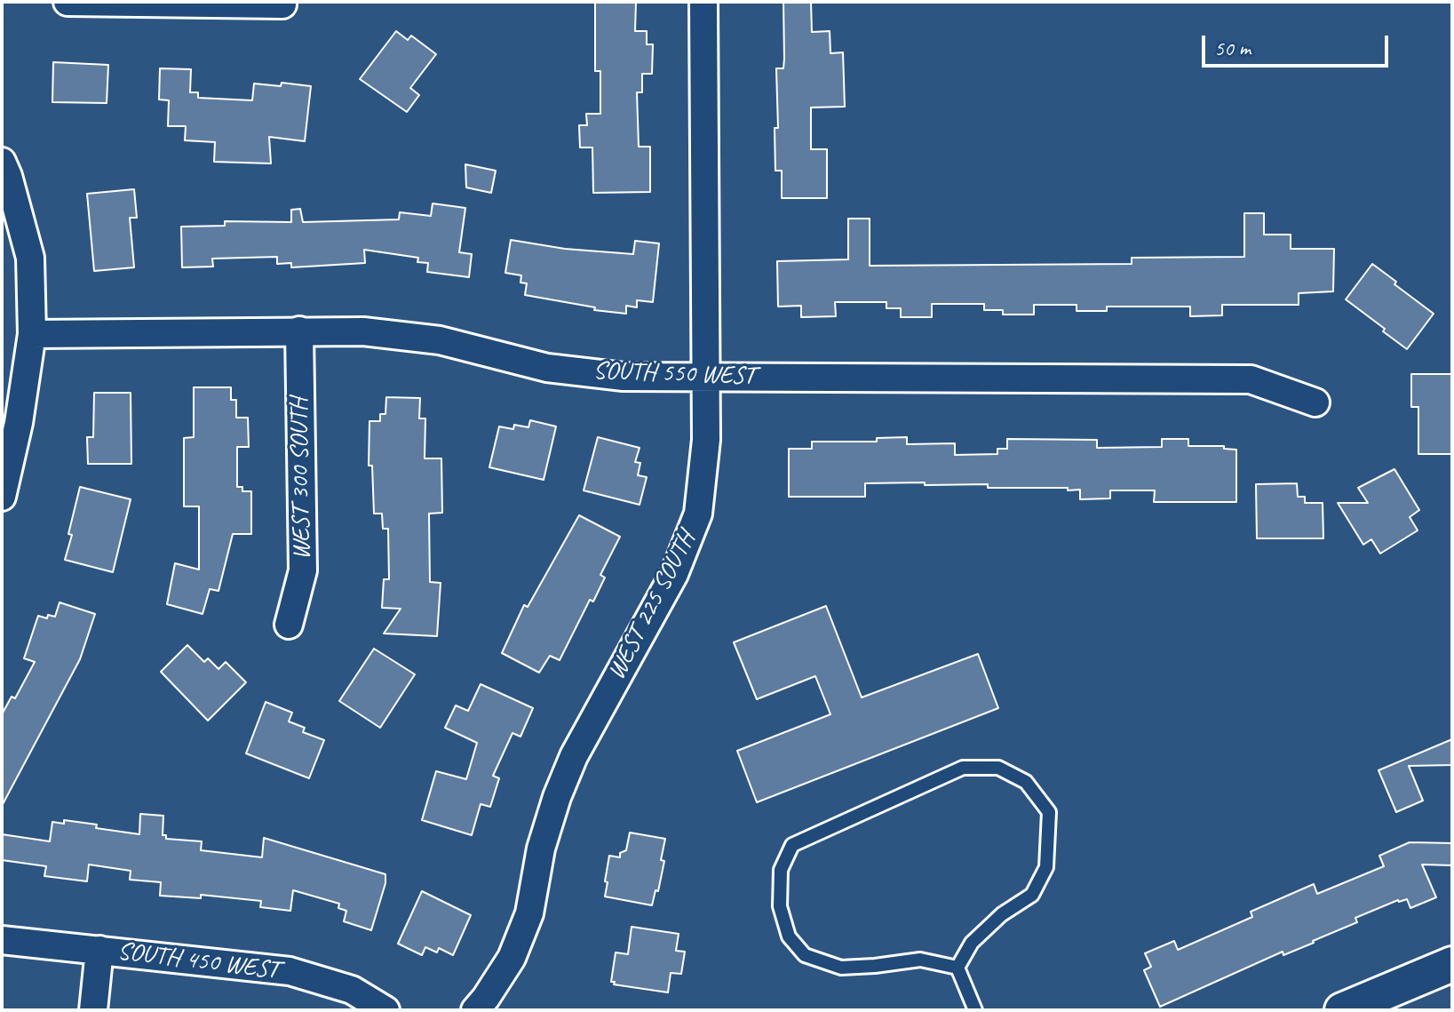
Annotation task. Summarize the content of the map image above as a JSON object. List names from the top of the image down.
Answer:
{
  "streets": {
    "street": [
      "SOUTH 550 WEST",
      "WEST 300 SOUTH",
      "WEST 225 SOUTH",
      "SOUTH 450 WEST"
    ]
  },
  "crossings": [
    ["SOUTH 550 WEST", "WEST 300 SOUTH"],
    ["SOUTH 550 WEST", "WEST 225 SOUTH"]
  ],
  "scale_bar": "50 m"
}
